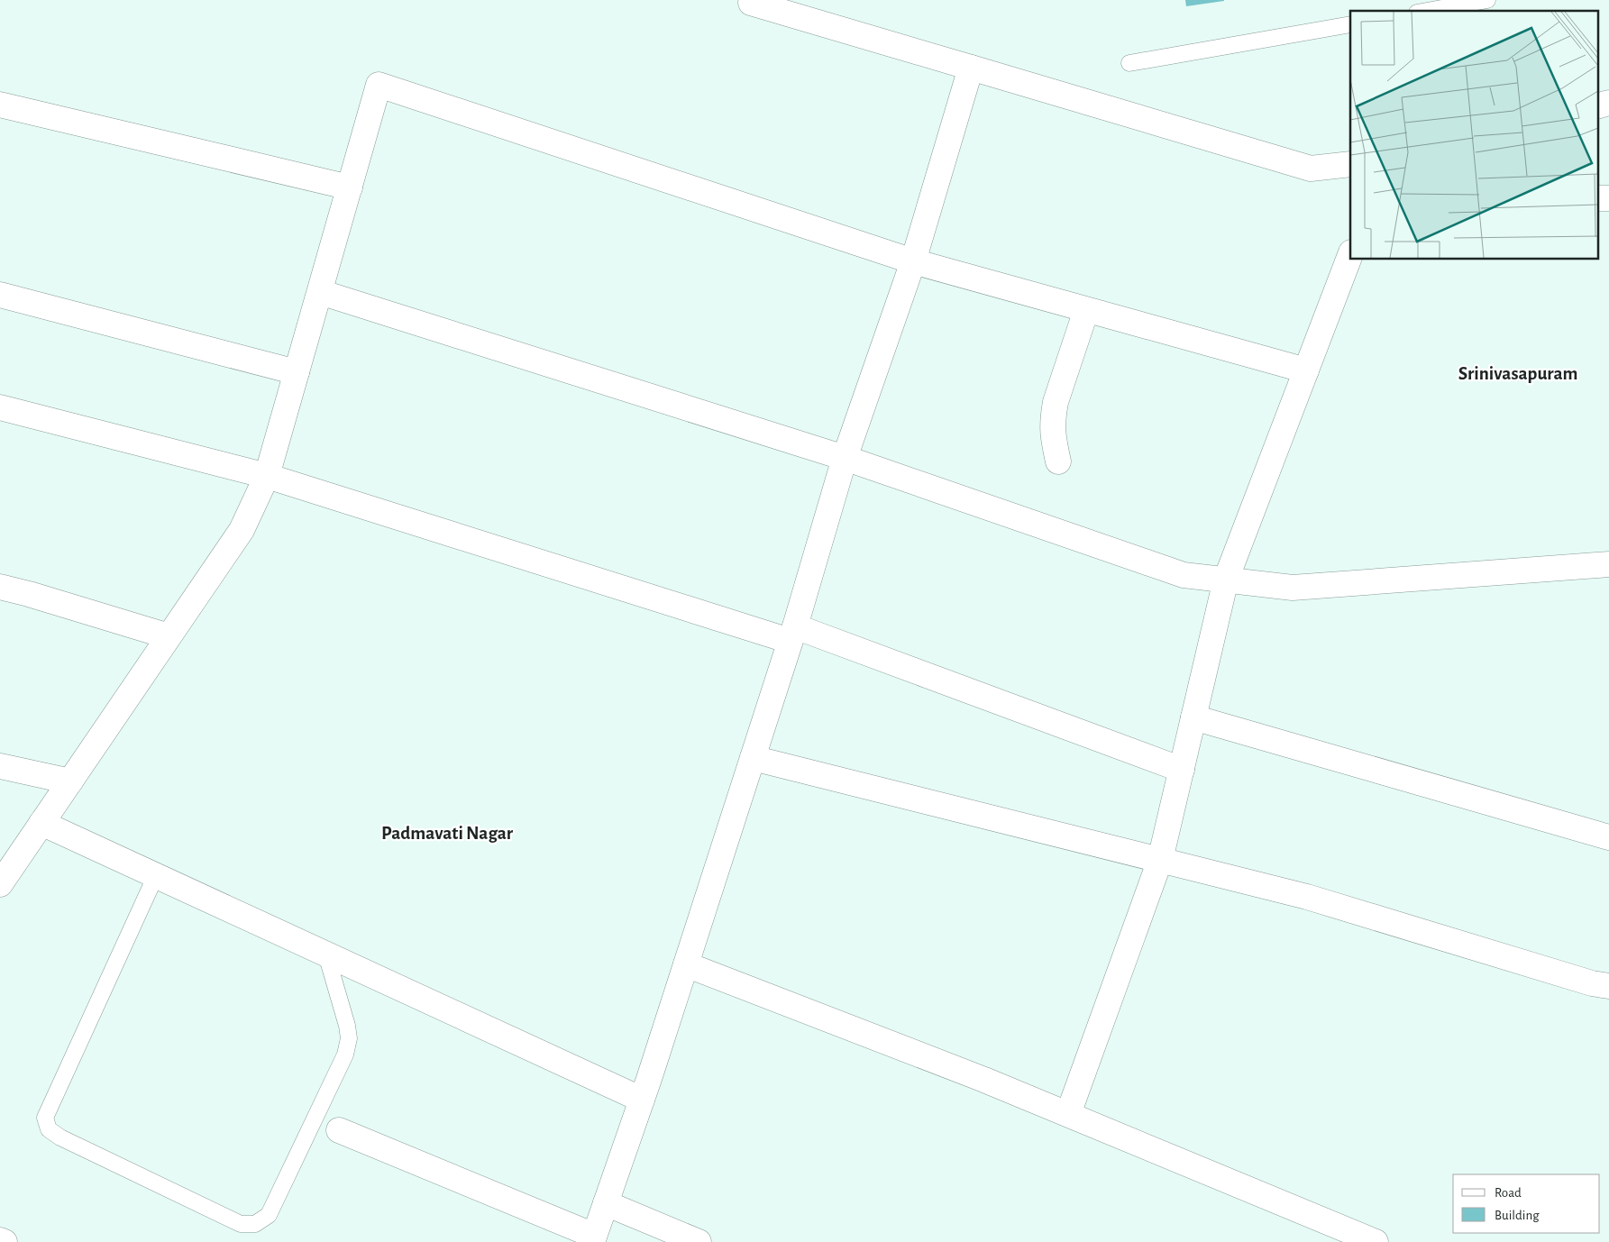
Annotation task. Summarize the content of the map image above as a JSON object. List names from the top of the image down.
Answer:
{
  "districts": ["Srinivasapuram", "Padmavati Nagar"],
  "legend": ["Road", "Building"]
}
